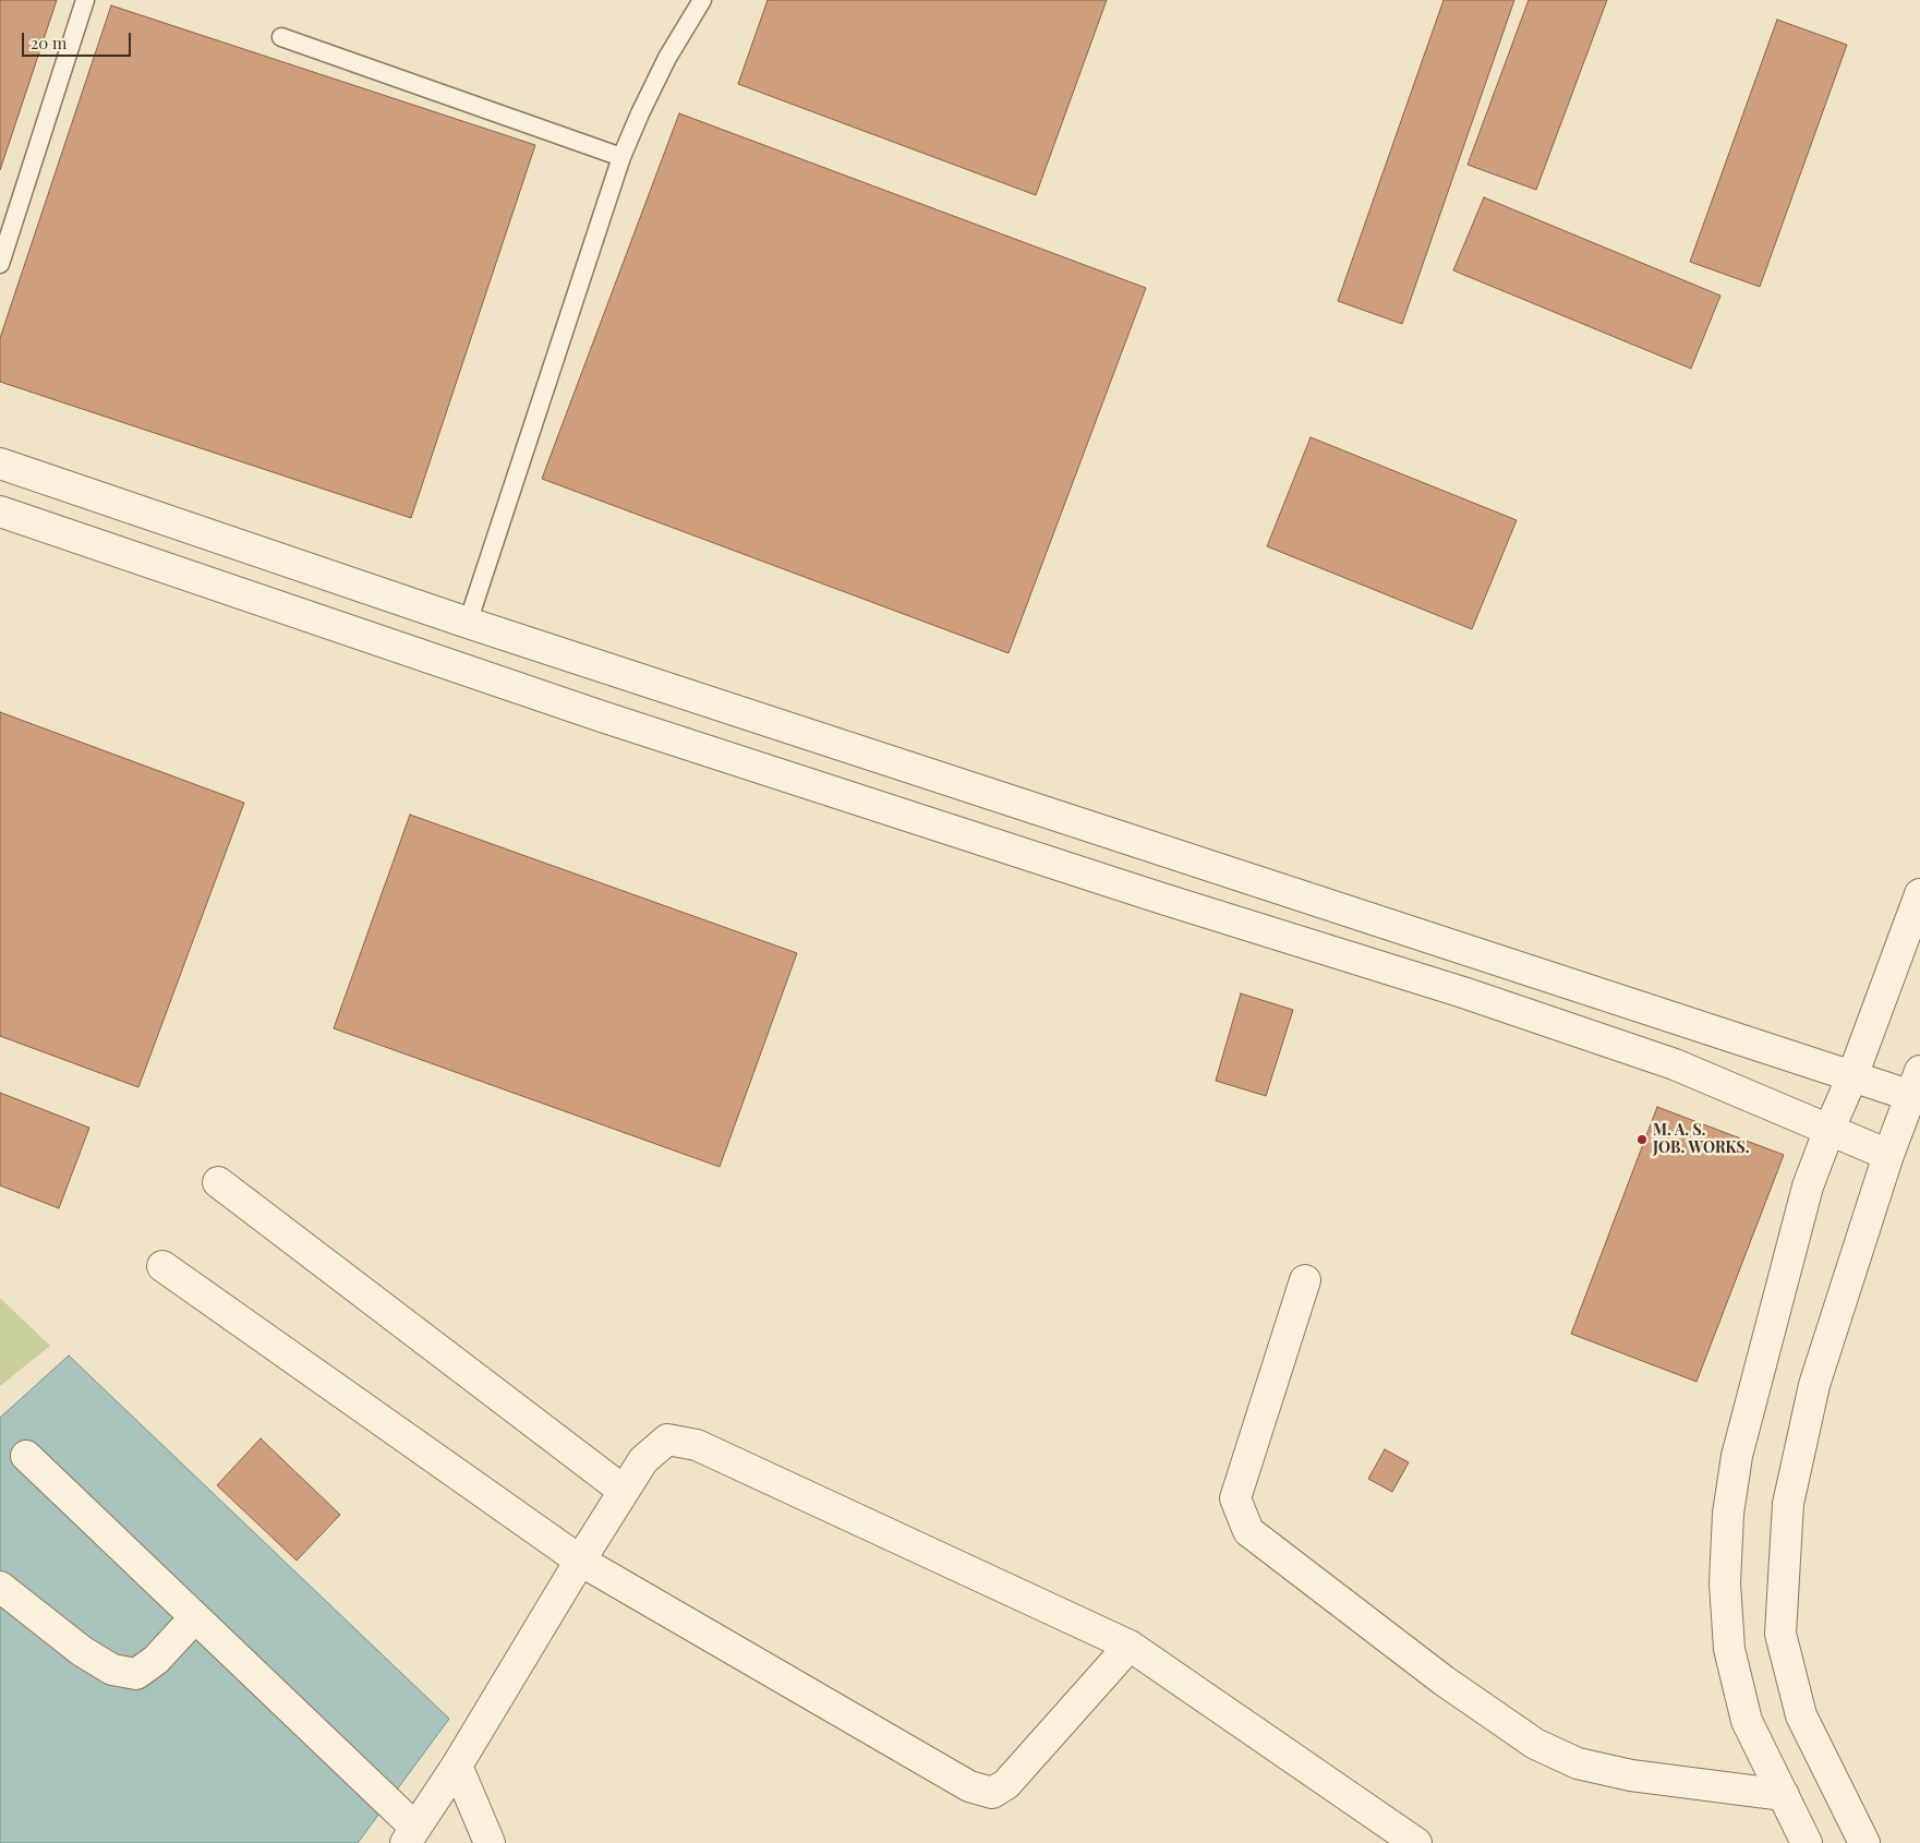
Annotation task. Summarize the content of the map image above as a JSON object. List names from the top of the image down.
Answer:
{
  "places": ["M. A. S. JOB. WORKS."],
  "scale_bar": "20 m"
}
